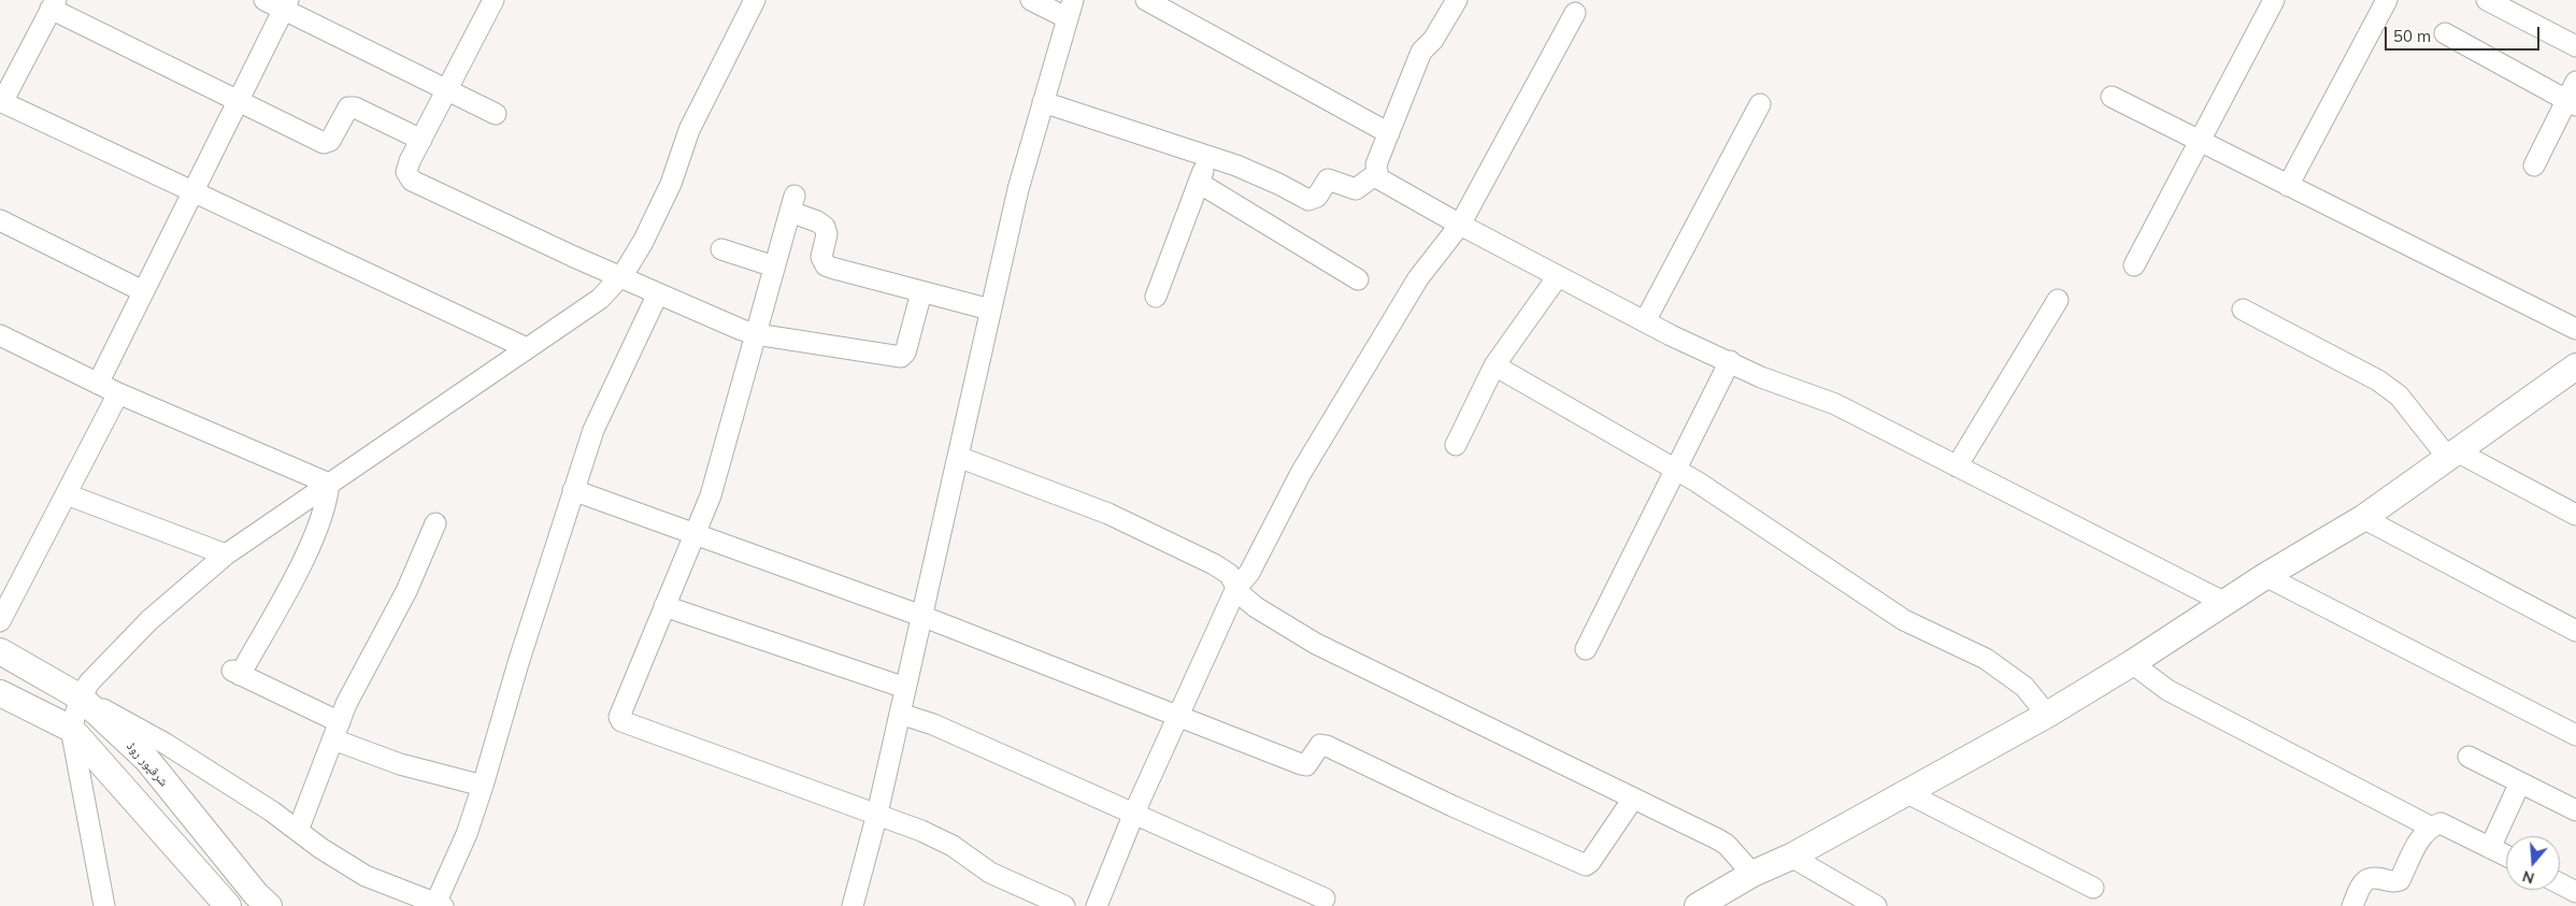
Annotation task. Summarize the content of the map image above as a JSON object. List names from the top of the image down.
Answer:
{
  "streets": {
    "main road": ["شرقپور روڈ"]
  },
  "scale_bar": "50 m",
  "north": "bottom"
}
